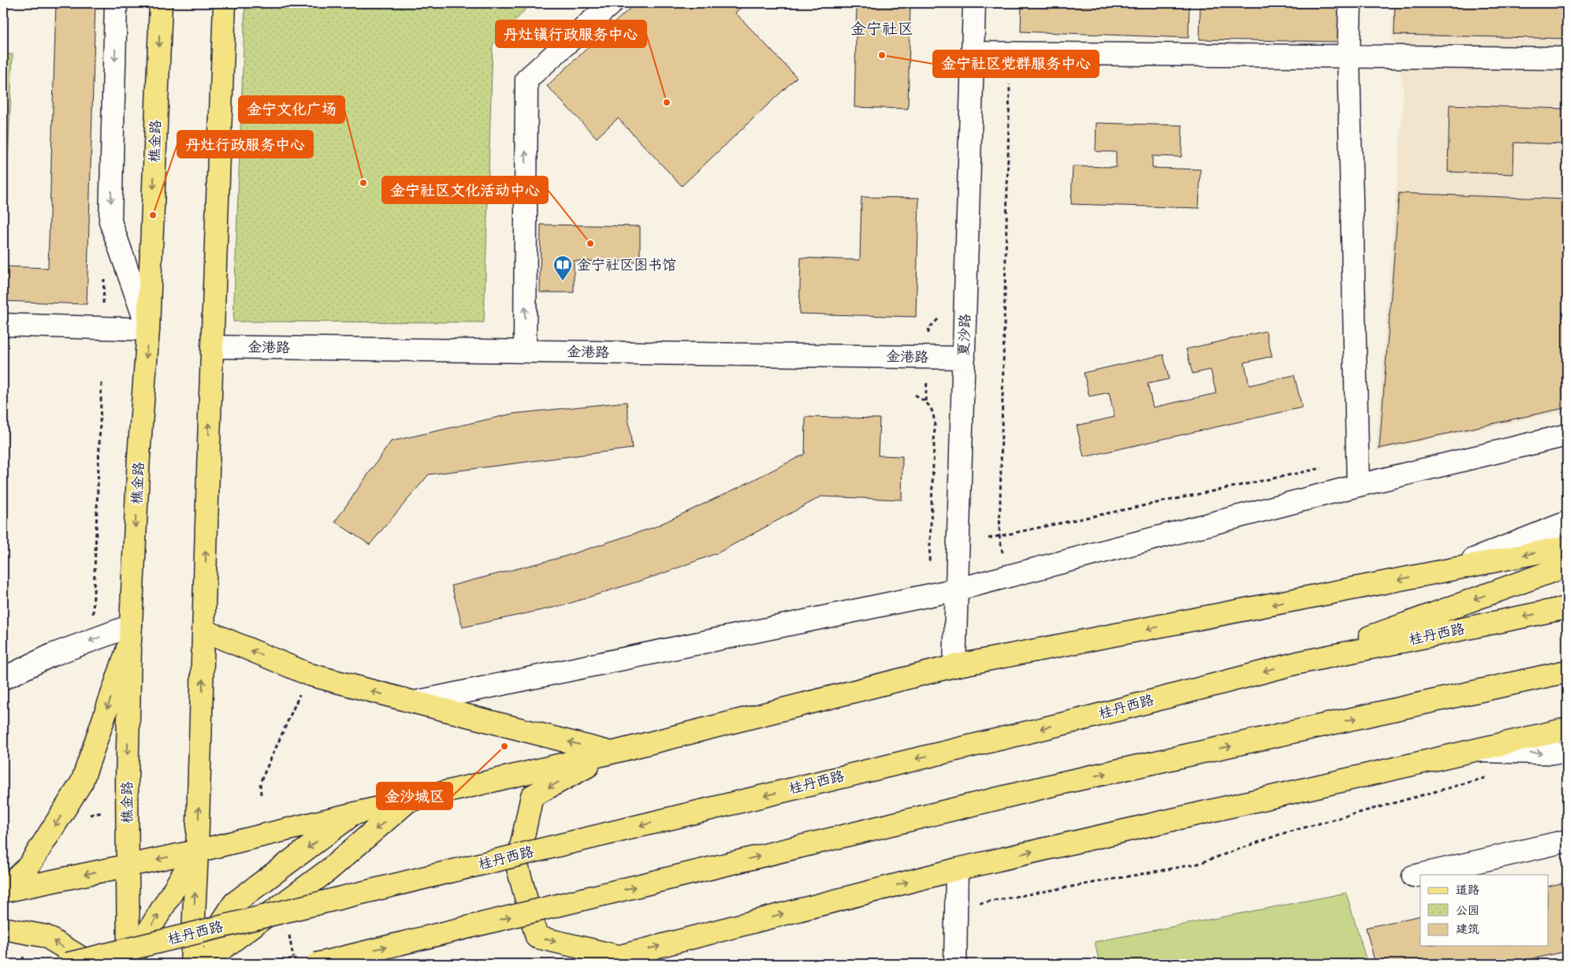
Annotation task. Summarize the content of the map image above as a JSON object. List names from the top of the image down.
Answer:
{
  "streets": {
    "main road": ["樵金路", "桂丹西路"],
    "street": ["夏沙路", "金港路"]
  },
  "crossings": [
    ["夏沙路", "金港路"]
  ],
  "districts": ["金宁社区"],
  "places": {
    "other": [
      "金宁社区党群服务中心",
      "丹灶镇行政服务中心",
      "金宁文化广场",
      "丹灶行政服务中心",
      "金宁社区文化活动中心",
      "金沙城区"
    ],
    "library": ["金宁社区图书馆"]
  },
  "legend": ["道路", "公园", "建筑"]
}
